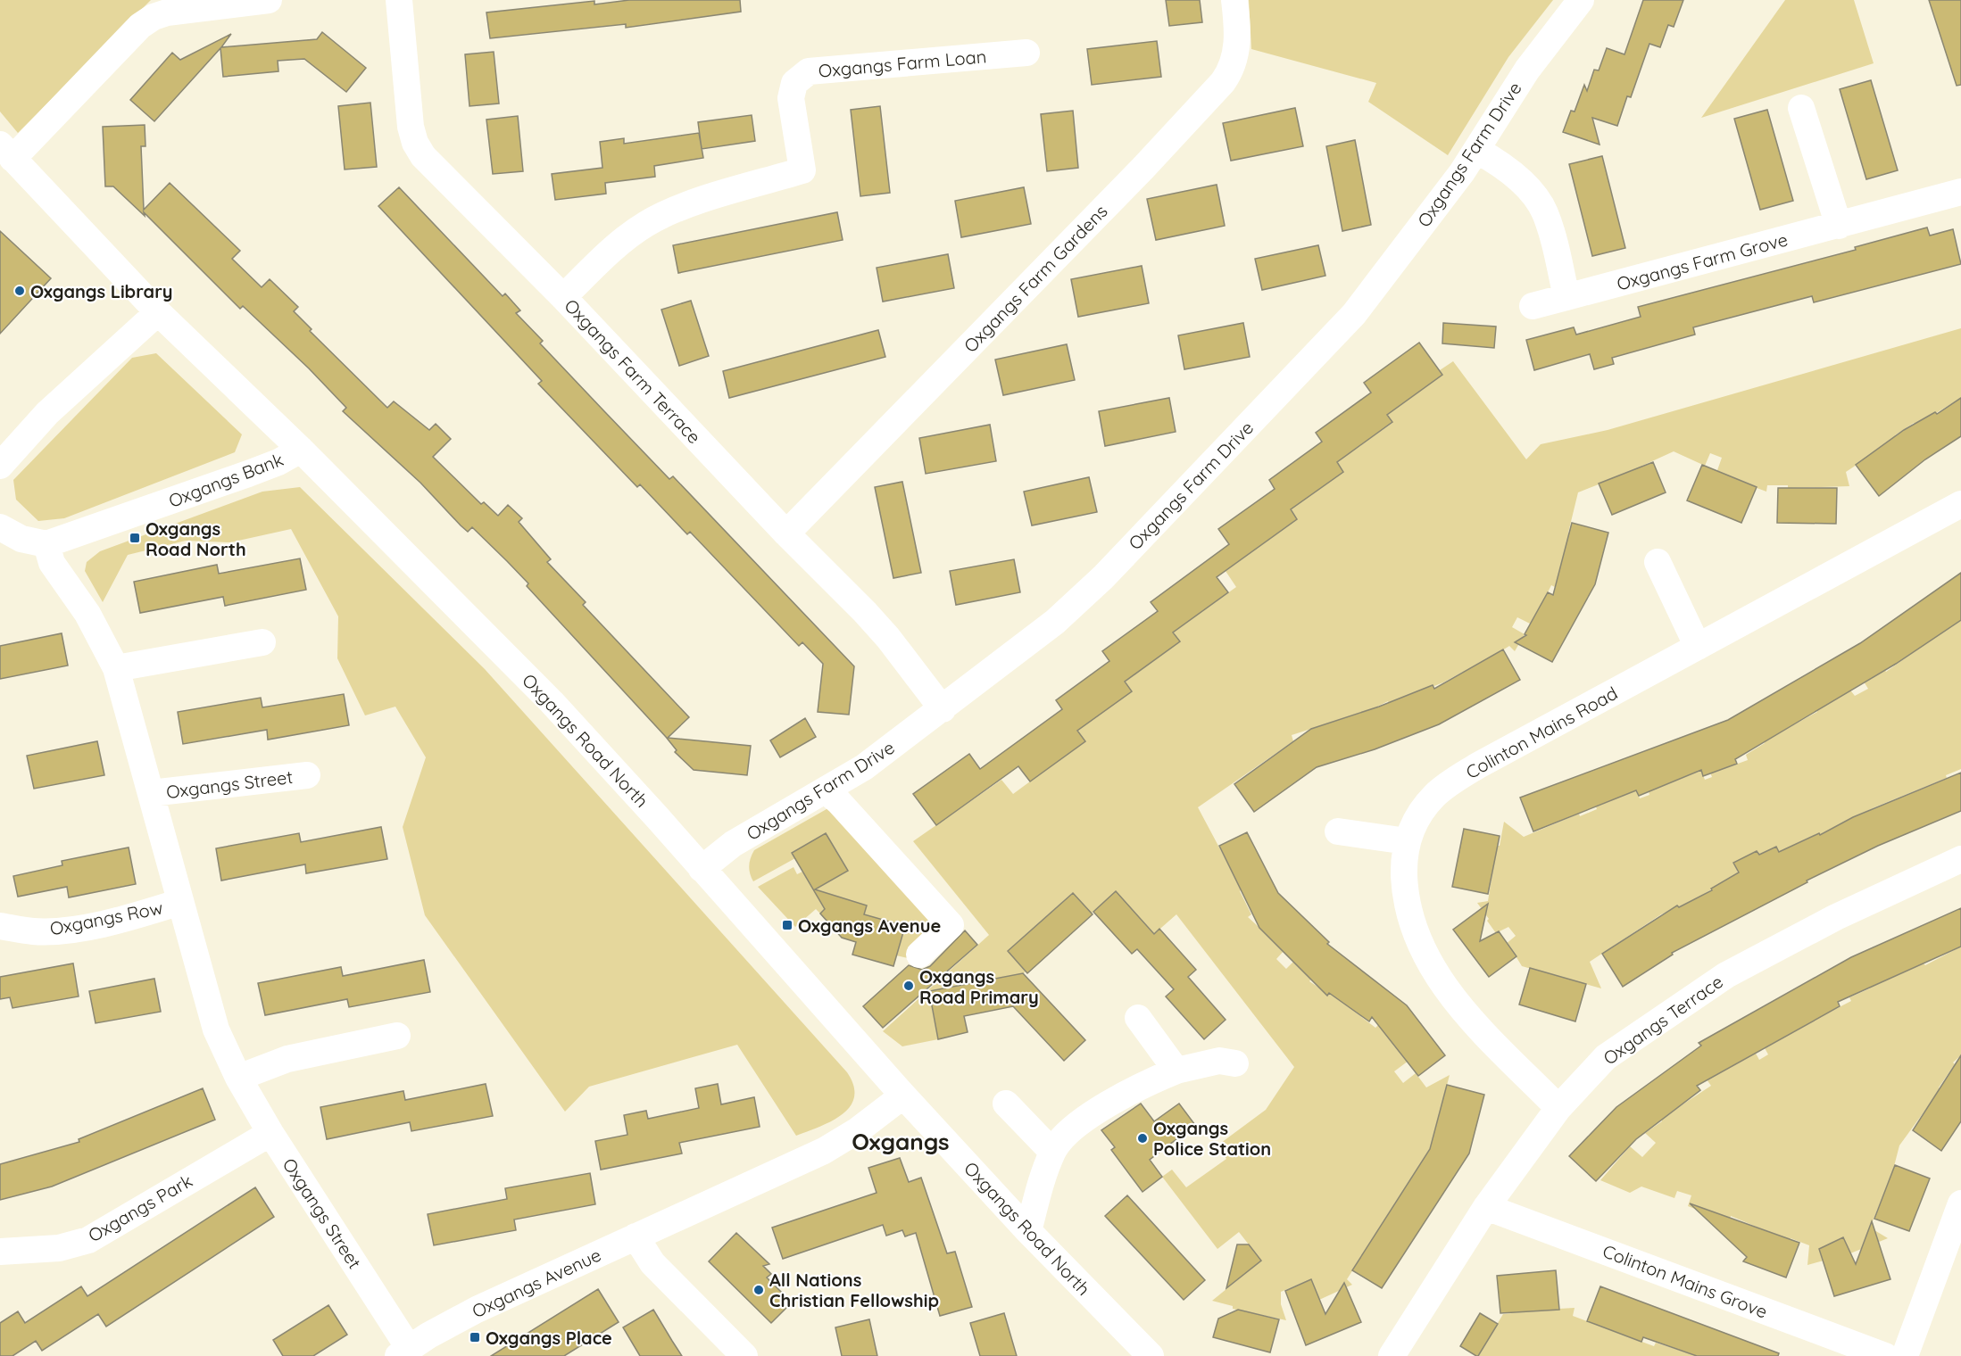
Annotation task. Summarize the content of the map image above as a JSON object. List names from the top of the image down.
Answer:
{
  "streets": {
    "street": [
      "Oxgangs Farm Loan",
      "Oxgangs Farm Drive",
      "Oxgangs Farm Grove",
      "Oxgangs Farm Gardens",
      "Oxgangs Farm Terrace",
      "Oxgangs Bank",
      "Colinton Mains Road",
      "Oxgangs Road North",
      "Oxgangs Street",
      "Oxgangs Row",
      "Oxgangs Terrace",
      "Oxgangs Park",
      "Colinton Mains Grove",
      "Oxgangs Avenue"
    ]
  },
  "crossings": [
    ["Oxgangs Farm Loan", "Oxgangs Farm Terrace"],
    ["Oxgangs Farm Drive", "Oxgangs Farm Terrace"],
    ["Oxgangs Farm Drive", "Oxgangs Road North"],
    ["Oxgangs Farm Gardens", "Oxgangs Farm Terrace"],
    ["Oxgangs Bank", "Oxgangs Road North"],
    ["Oxgangs Bank", "Oxgangs Street"],
    ["Colinton Mains Road", "Oxgangs Terrace"],
    ["Oxgangs Road North", "Oxgangs Avenue"],
    ["Oxgangs Street", "Oxgangs Row"],
    ["Oxgangs Street", "Oxgangs Park"],
    ["Oxgangs Street", "Oxgangs Avenue"],
    ["Oxgangs Terrace", "Colinton Mains Grove"]
  ],
  "districts": ["Oxgangs"],
  "places": {
    "other": [
      "Oxgangs Library",
      "Oxgangs Road Primary",
      "Oxgangs Police Station",
      "All Nations Christian Fellowship"
    ],
    "transit": ["Oxgangs Road North", "Oxgangs Avenue", "Oxgangs Place"]
  }
}
